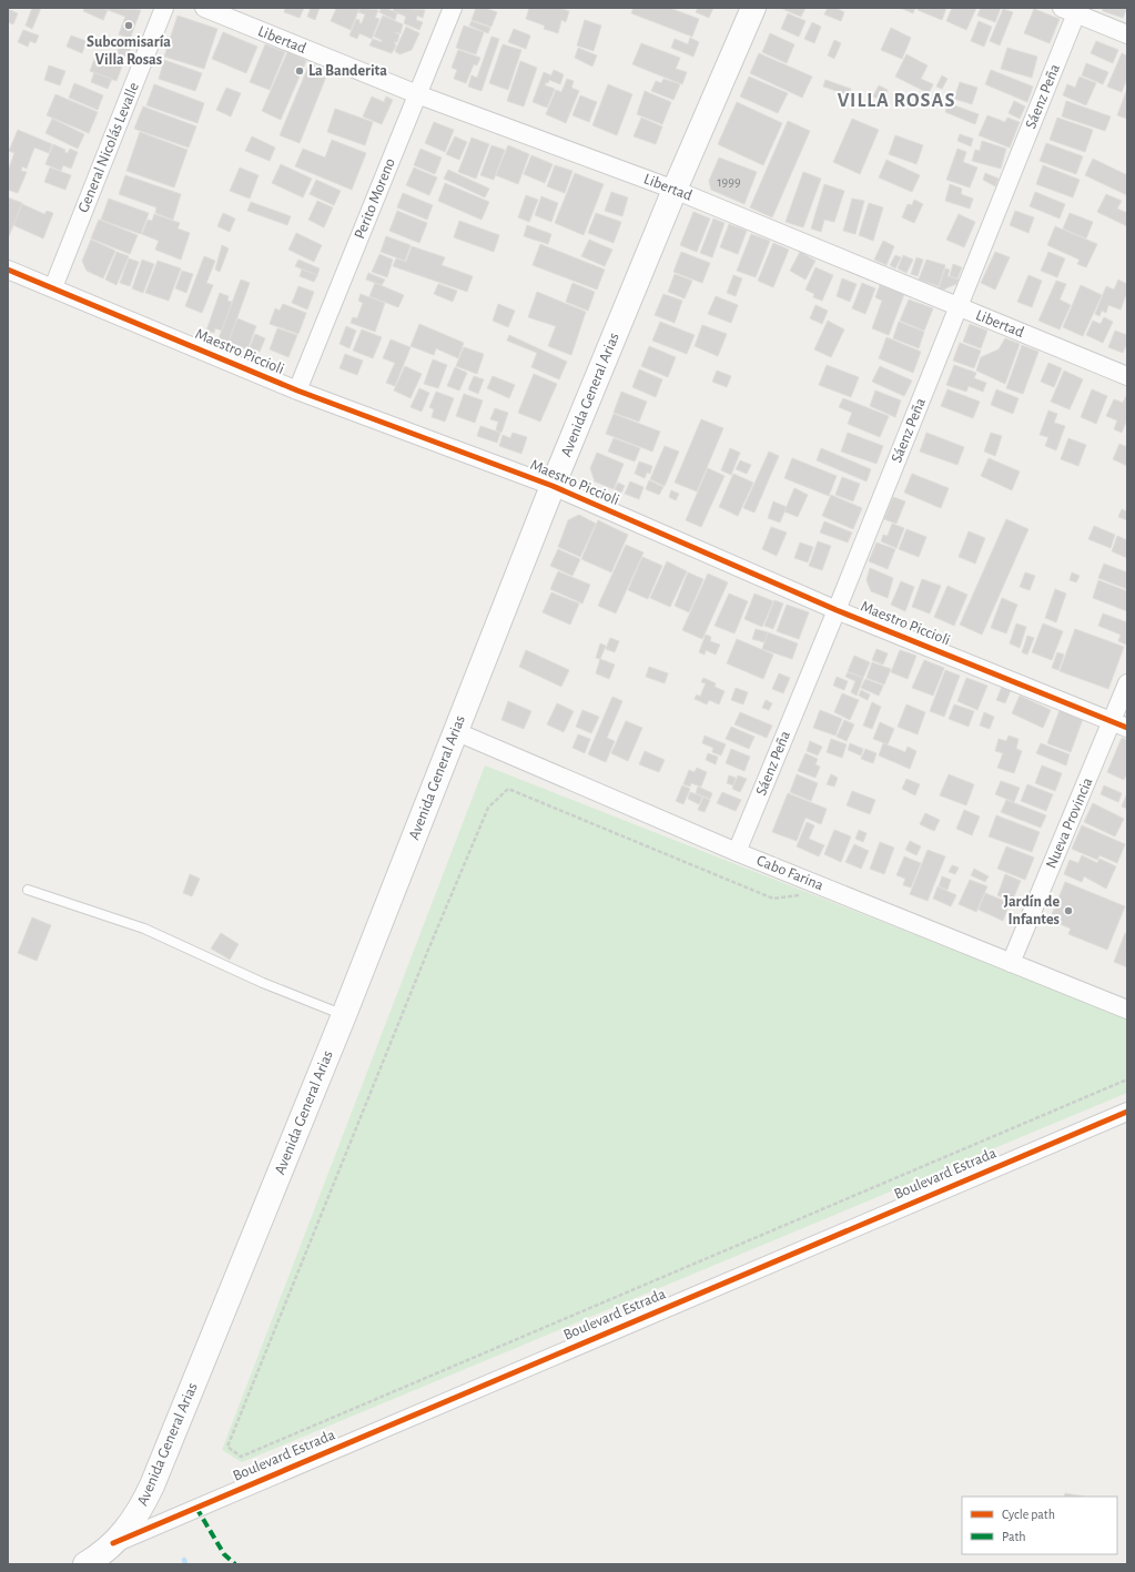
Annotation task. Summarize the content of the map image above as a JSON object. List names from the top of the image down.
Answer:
{
  "streets": {
    "main road": ["Avenida General Arias", "Boulevard Estrada"],
    "street": [
      "Libertad",
      "Sáenz Peña",
      "General Nicolás Levalle",
      "Perito Moreno",
      "Maestro Piccioli",
      "Nueva Provincia",
      "Cabo Farina"
    ]
  },
  "crossings": [
    ["Libertad", "Sáenz Peña"],
    ["Libertad", "Perito Moreno"],
    ["Libertad", "Avenida General Arias"],
    ["Sáenz Peña", "Maestro Piccioli"],
    ["Sáenz Peña", "Cabo Farina"],
    ["General Nicolás Levalle", "Maestro Piccioli"],
    ["Perito Moreno", "Maestro Piccioli"],
    ["Maestro Piccioli", "Avenida General Arias"],
    ["Maestro Piccioli", "Nueva Provincia"],
    ["Avenida General Arias", "Cabo Farina"],
    ["Avenida General Arias", "Boulevard Estrada"],
    ["Nueva Provincia", "Cabo Farina"]
  ],
  "districts": ["VILLA ROSAS"],
  "places": ["Subcomisaría Villa Rosas", "La Banderita", "Jardín de Infantes"],
  "house_numbers": ["1999"],
  "legend": ["Cycle path", "Path"]
}
